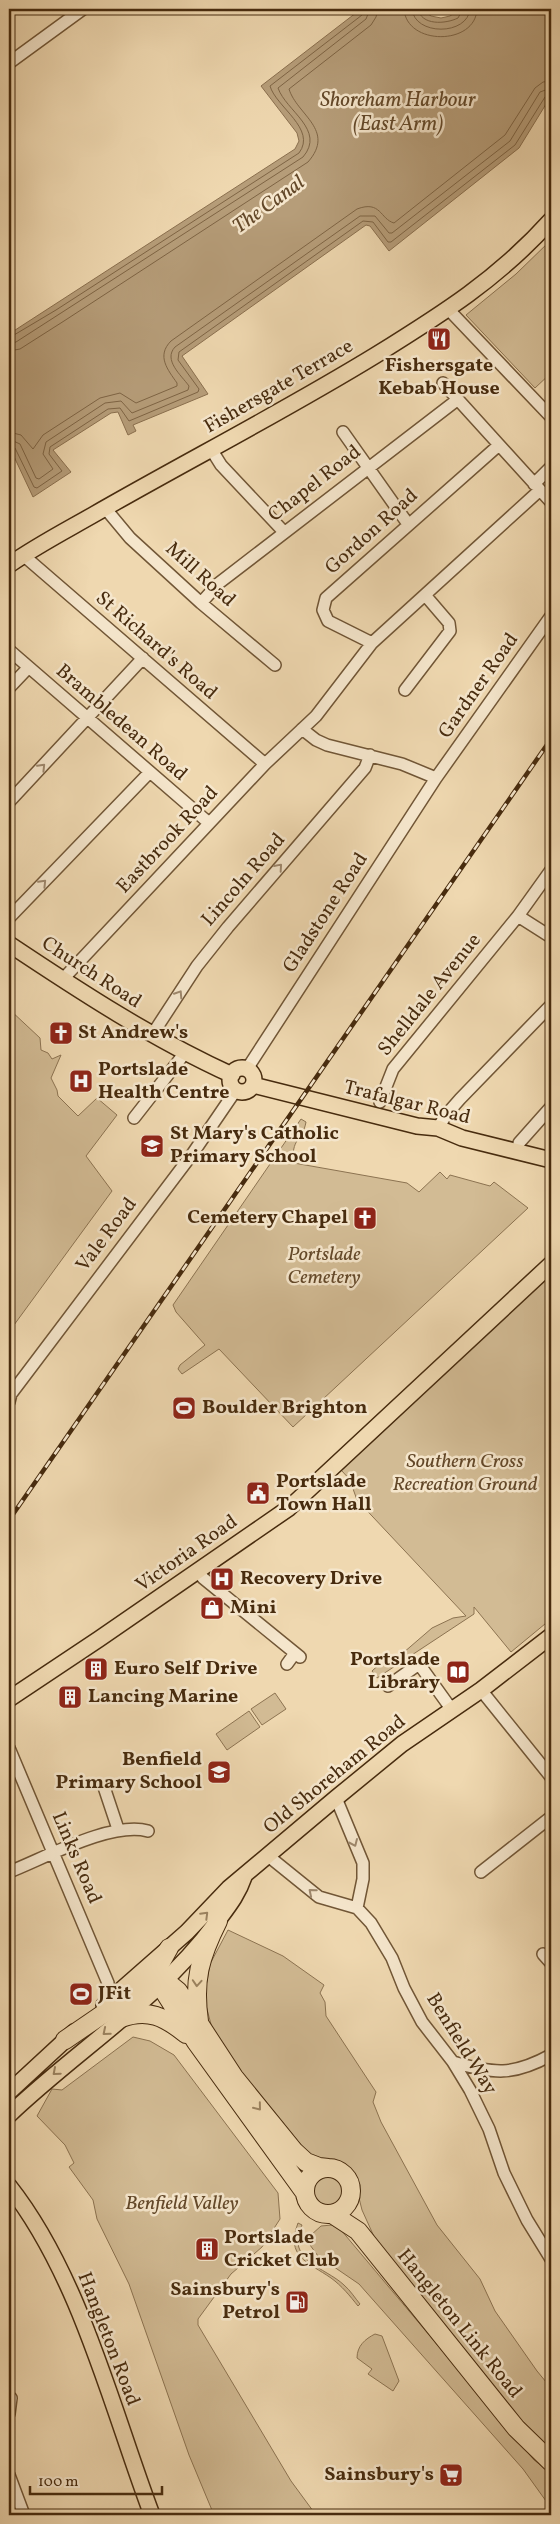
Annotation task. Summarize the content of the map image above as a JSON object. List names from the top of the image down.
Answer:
{
  "streets": {
    "highway": ["Hangleton Link Road"],
    "main road": [
      "Fishersgate Terrace",
      "Church Road",
      "Trafalgar Road",
      "Victoria Road",
      "Old Shoreham Road",
      "Hangleton Road"
    ],
    "street": [
      "Chapel Road",
      "Gordon Road",
      "Mill Road",
      "St Richard's Road",
      "Gardner Road",
      "Brambledean Road",
      "Eastbrook Road",
      "Lincoln Road",
      "Gladstone Road",
      "Shelldale Avenue",
      "Vale Road",
      "Links Road",
      "Benfield Way"
    ]
  },
  "crossings": [
    ["Fishersgate Terrace", "Mill Road"],
    ["Fishersgate Terrace", "St Richard's Road"],
    ["Chapel Road", "Mill Road"],
    ["Gordon Road", "Eastbrook Road"],
    ["St Richard's Road", "Eastbrook Road"],
    ["Gardner Road", "Gladstone Road"],
    ["Brambledean Road", "Eastbrook Road"],
    ["Eastbrook Road", "Church Road"],
    ["Lincoln Road", "Church Road"],
    ["Gladstone Road", "Church Road"],
    ["Gladstone Road", "Trafalgar Road"],
    ["Gladstone Road", "Vale Road"],
    ["Church Road", "Trafalgar Road"],
    ["Church Road", "Vale Road"],
    ["Trafalgar Road", "Vale Road"]
  ],
  "one_way": ["Lincoln Road"],
  "water": ["Shoreham Harbour (East Arm)", "The Canal"],
  "parks": ["Portslade Cemetery", "Southern Cross Recreation Ground", "Benfield Valley"],
  "places": {
    "restaurant": ["Fishersgate Kebab House"],
    "church": ["St Andrew's", "Cemetery Chapel"],
    "hospital": ["Portslade Health Centre", "Recovery Drive"],
    "school or university": ["St Mary's Catholic Primary School", "Benfield Primary School"],
    "sports": ["Boulder Brighton", "JFit"],
    "public building": ["Portslade Town Hall"],
    "shop": ["Mini"],
    "building": ["Euro Self Drive", "Lancing Marine", "Portslade Cricket Club"],
    "library": ["Portslade Library"],
    "fuel station": ["Sainsbury's Petrol"],
    "supermarket": ["Sainsbury's"]
  },
  "scale_bar": "100 m"
}
